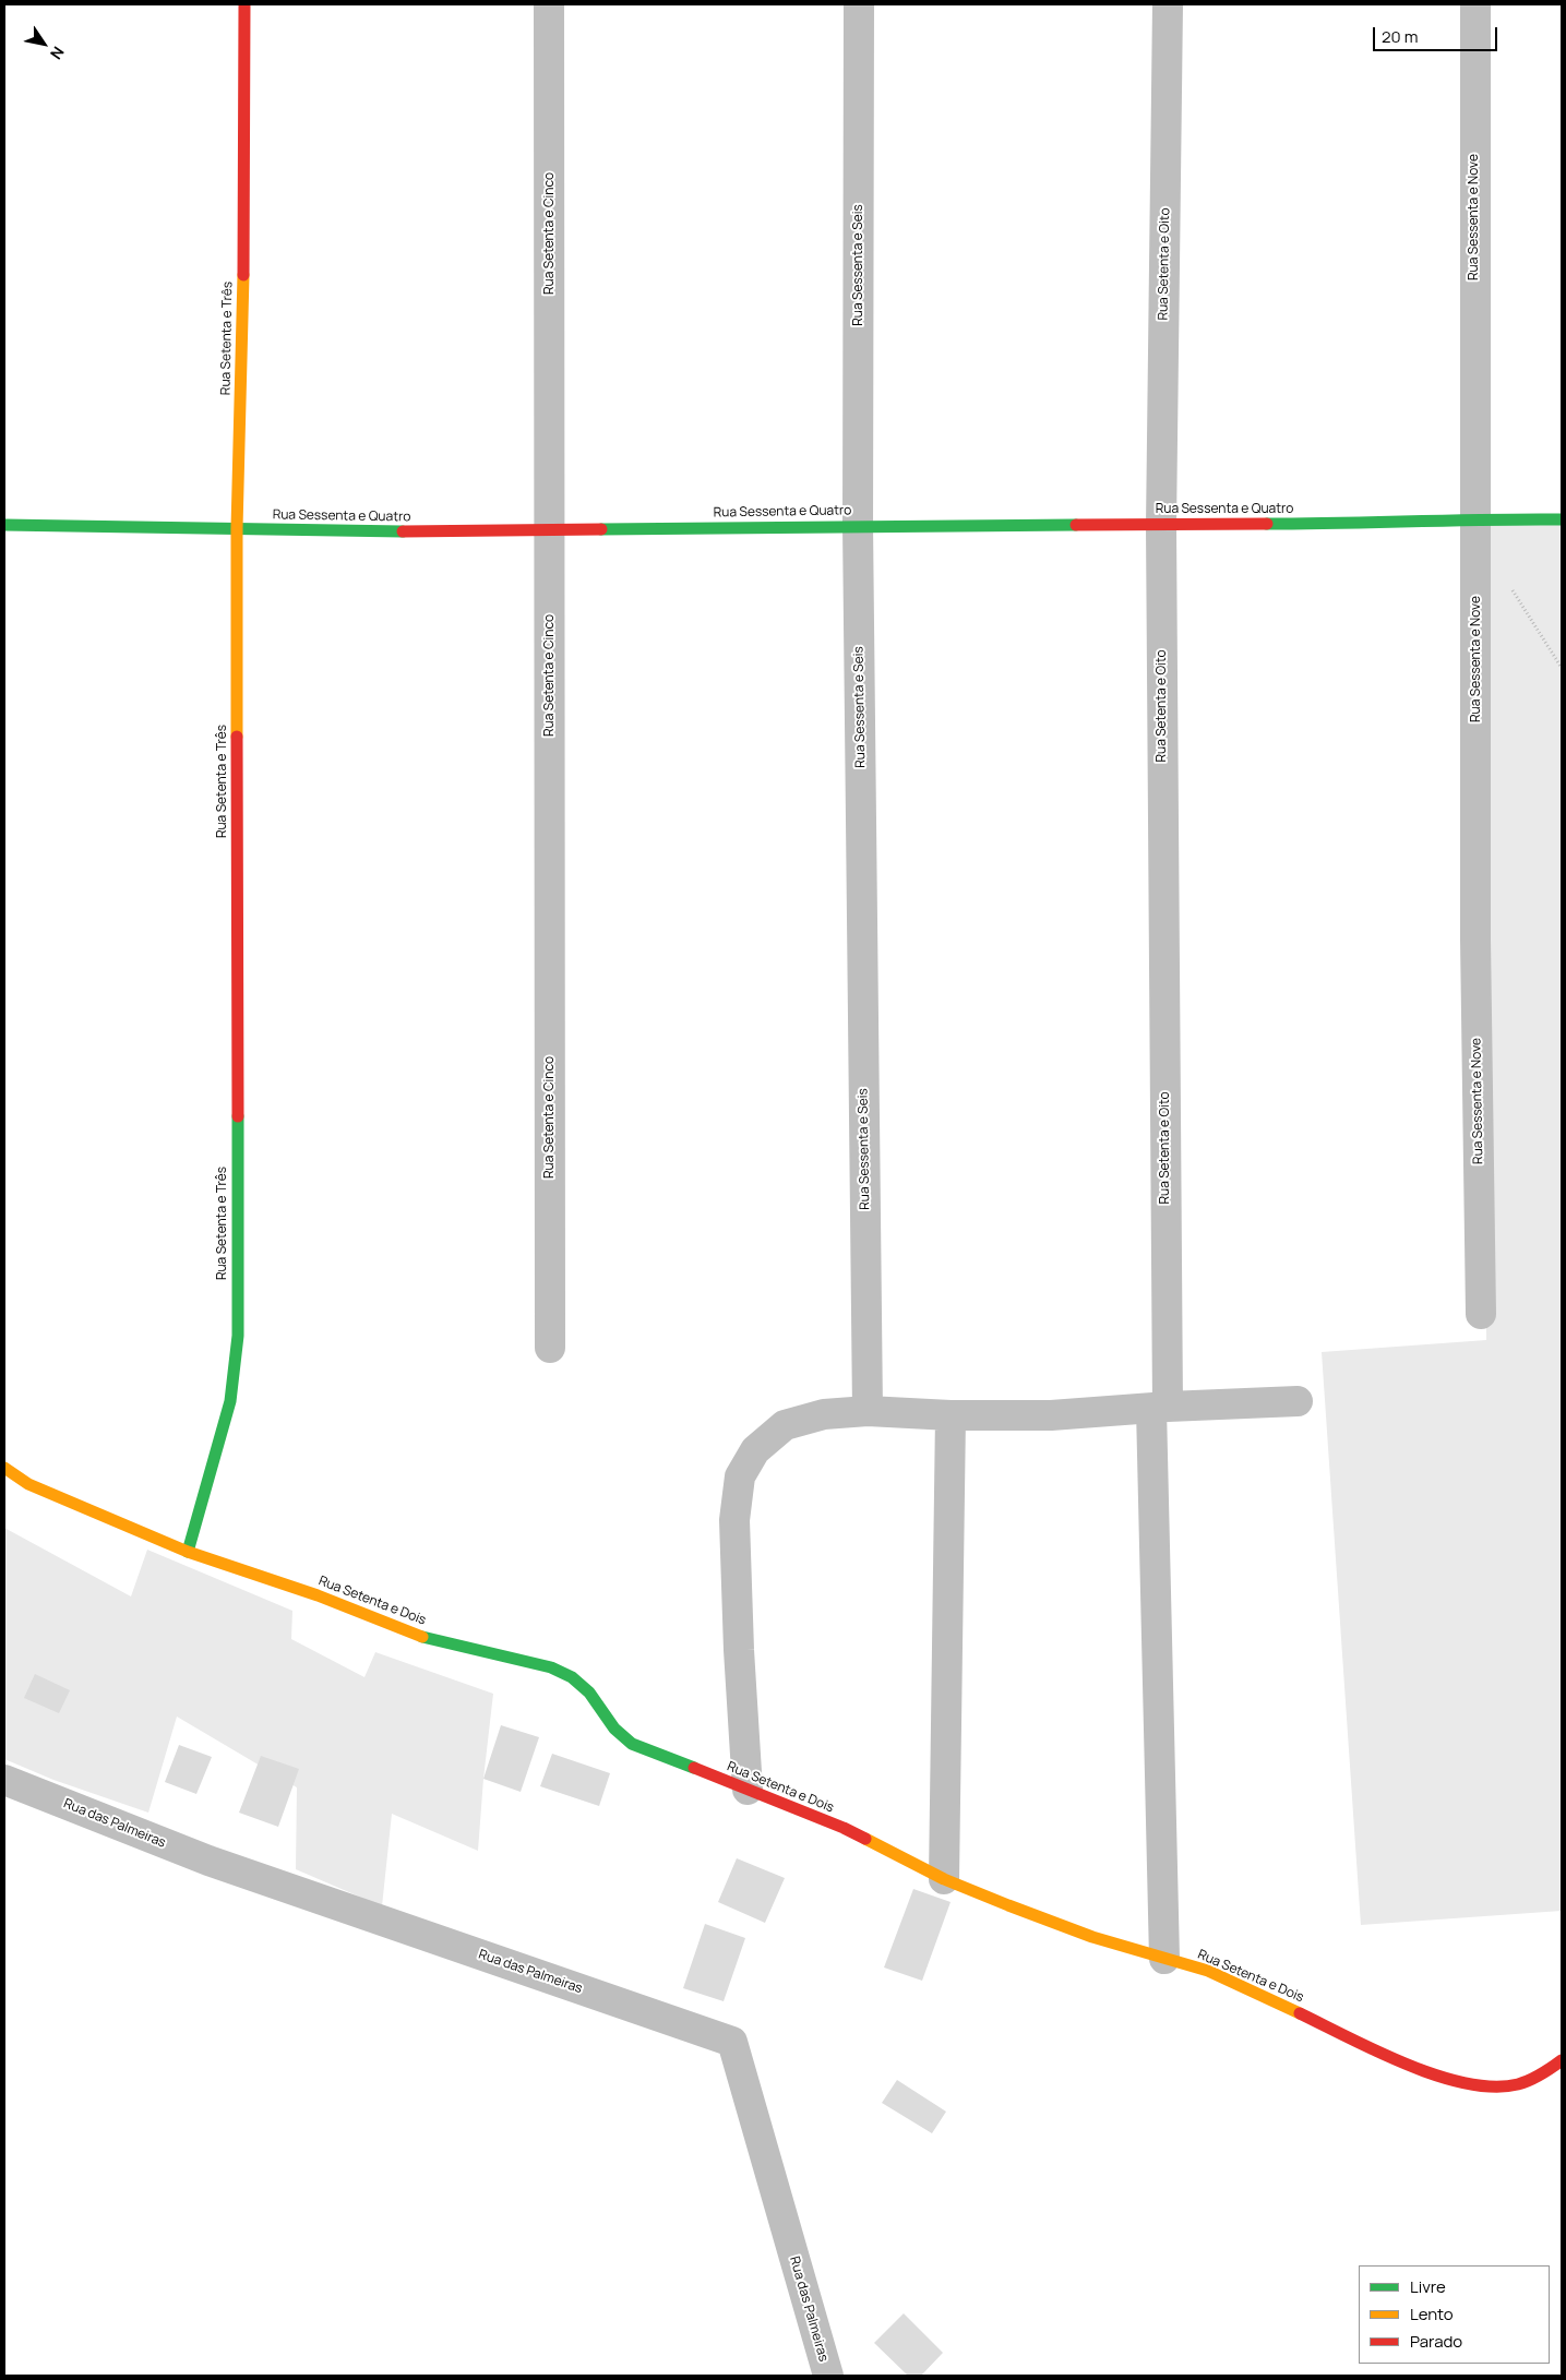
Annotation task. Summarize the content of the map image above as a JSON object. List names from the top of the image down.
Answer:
{
  "streets": {
    "street": [
      "Rua Sessenta e Nove",
      "Rua Setenta e Cinco",
      "Rua Setenta e Oito",
      "Rua Sessenta e Seis",
      "Rua Setenta e Três",
      "Rua Sessenta e Quatro",
      "Rua Setenta e Dois",
      "Rua das Palmeiras"
    ]
  },
  "crossings": [
    ["Rua Sessenta e Nove", "Rua Sessenta e Quatro"],
    ["Rua Setenta e Cinco", "Rua Sessenta e Quatro"],
    ["Rua Setenta e Oito", "Rua Sessenta e Quatro"],
    ["Rua Setenta e Oito", "Rua Setenta e Dois"],
    ["Rua Sessenta e Seis", "Rua Sessenta e Quatro"],
    ["Rua Setenta e Três", "Rua Sessenta e Quatro"],
    ["Rua Setenta e Três", "Rua Setenta e Dois"]
  ],
  "legend": ["Livre", "Lento", "Parado"],
  "scale_bar": "20 m",
  "north": "bottom right"
}
